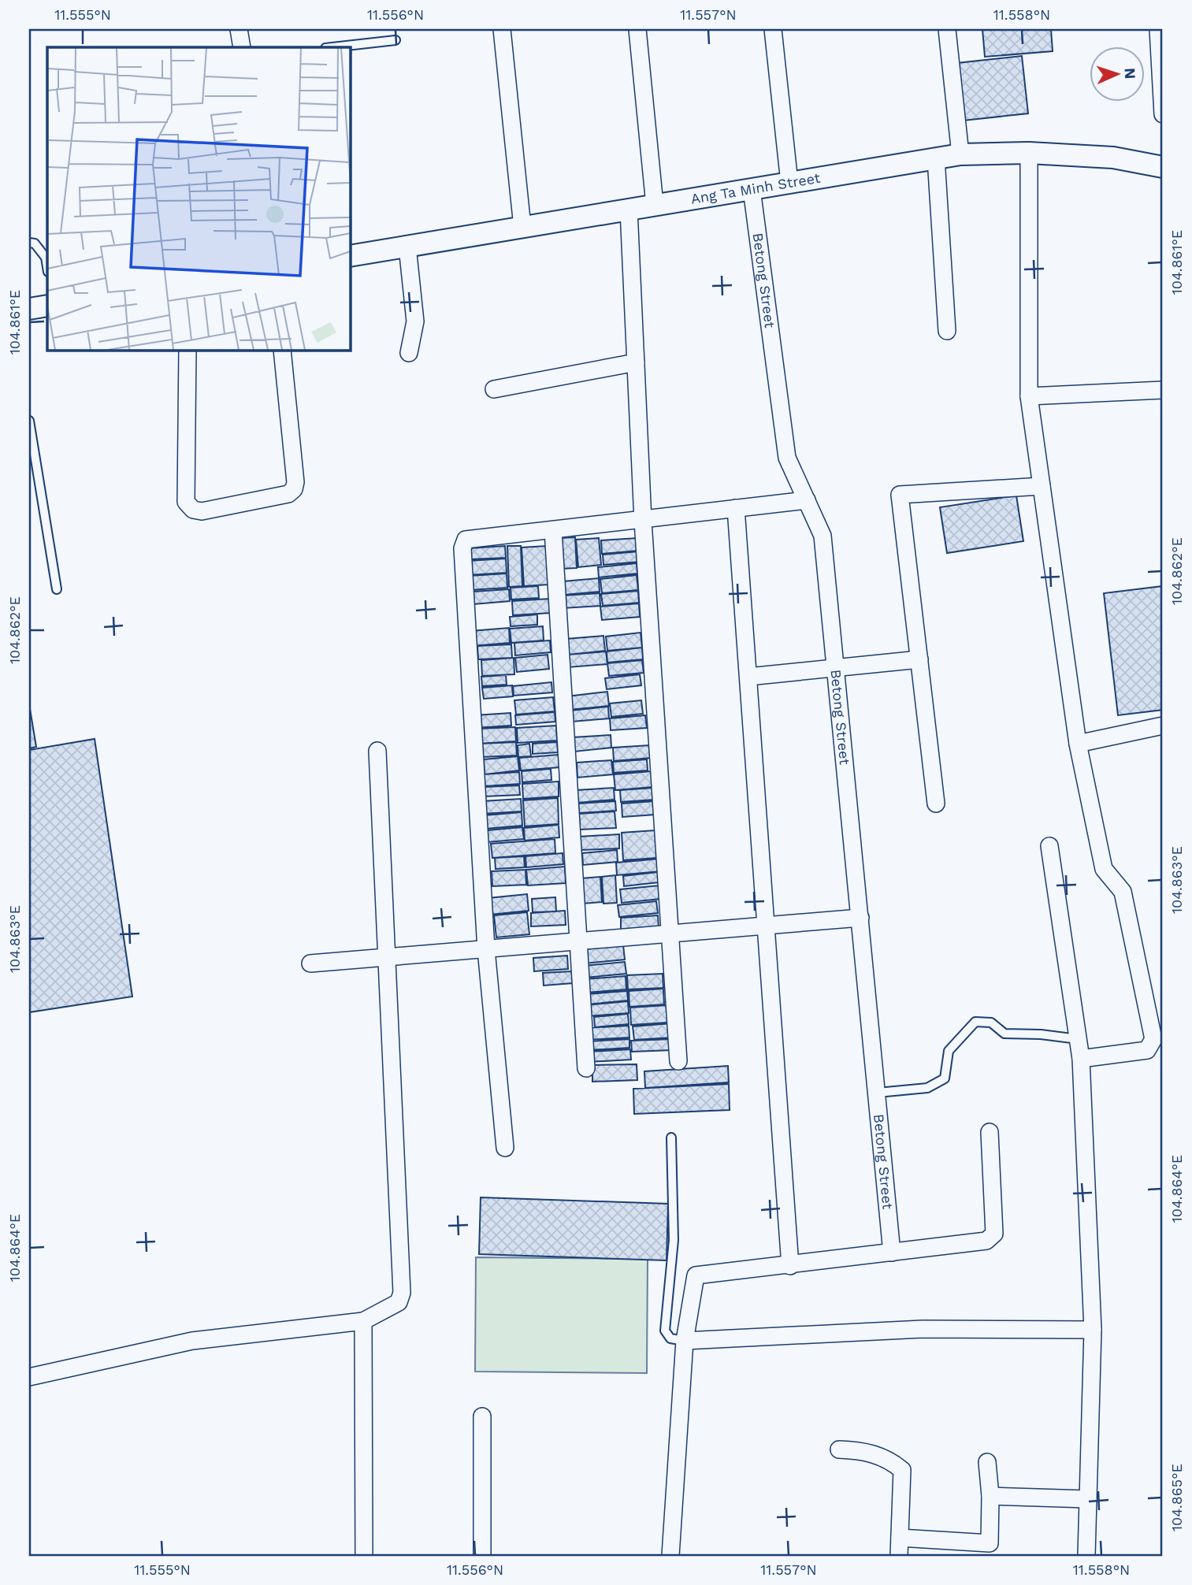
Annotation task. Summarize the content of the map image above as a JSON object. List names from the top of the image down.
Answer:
{
  "streets": {
    "street": ["Ang Ta Minh Street", "Betong Street"]
  },
  "crossings": [
    ["Ang Ta Minh Street", "Betong Street"]
  ],
  "north": "right",
  "coordinates": [
    "11.555°N",
    "11.556°N",
    "11.557°N",
    "11.558°N",
    "104.861°E",
    "104.862°E",
    "104.863°E",
    "104.864°E",
    "104.865°E"
  ]
}
